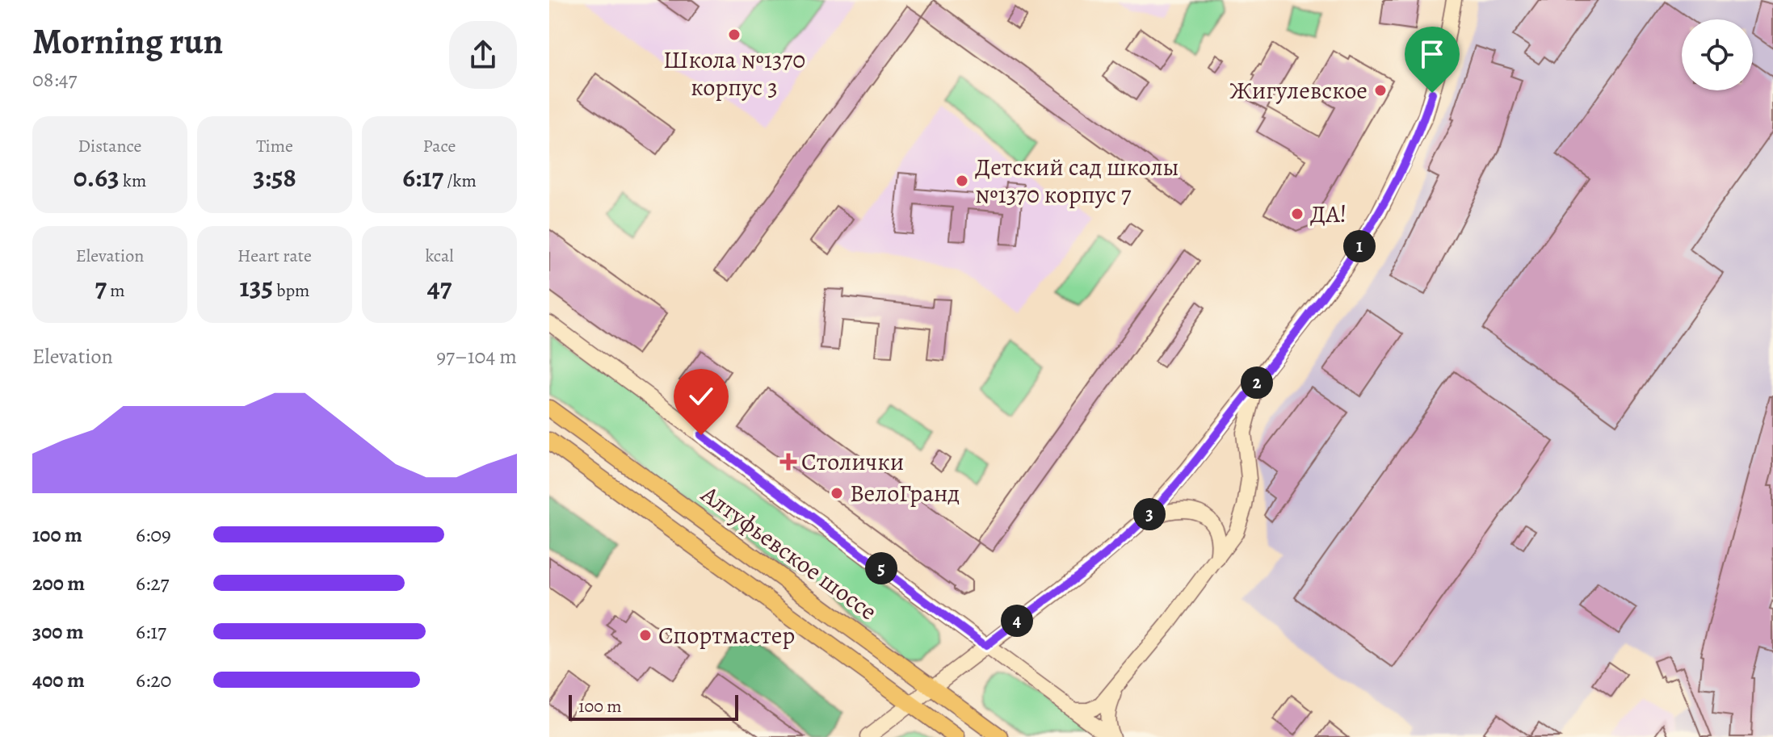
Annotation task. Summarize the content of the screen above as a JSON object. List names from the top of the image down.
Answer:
{
  "streets": {
    "main road": ["Алтуфьевское шоссе"]
  },
  "places": {
    "other": [
      "Школа №1370 корпус 3",
      "Жигулевское",
      "Детский сад школы №1370 корпус 7",
      "ДА!",
      "ВелоГранд",
      "Спортмастер"
    ],
    "health": ["Столички"]
  },
  "scale_bar": "100 m",
  "page": {
    "heading": ["Morning run", "08:47"],
    "stats": [
      ["Distance", "0.63 km"],
      ["Time", "3:58"],
      ["Pace", "6:17 /km"],
      ["Elevation", "7 m"],
      ["Heart rate", "135 bpm"],
      ["kcal", "47"]
    ],
    "pins": [
      "1",
      "2",
      "3",
      "5",
      "4"
    ],
    "chart": ["Elevation", "97–104 m"],
    "list": [
      {
        "name": "100 m",
        "note": "6:09"
      },
      {
        "name": "200 m",
        "note": "6:27"
      },
      {
        "name": "300 m",
        "note": "6:17"
      },
      {
        "name": "400 m",
        "note": "6:20"
      }
    ],
    "scale": "100 m"
  }
}
